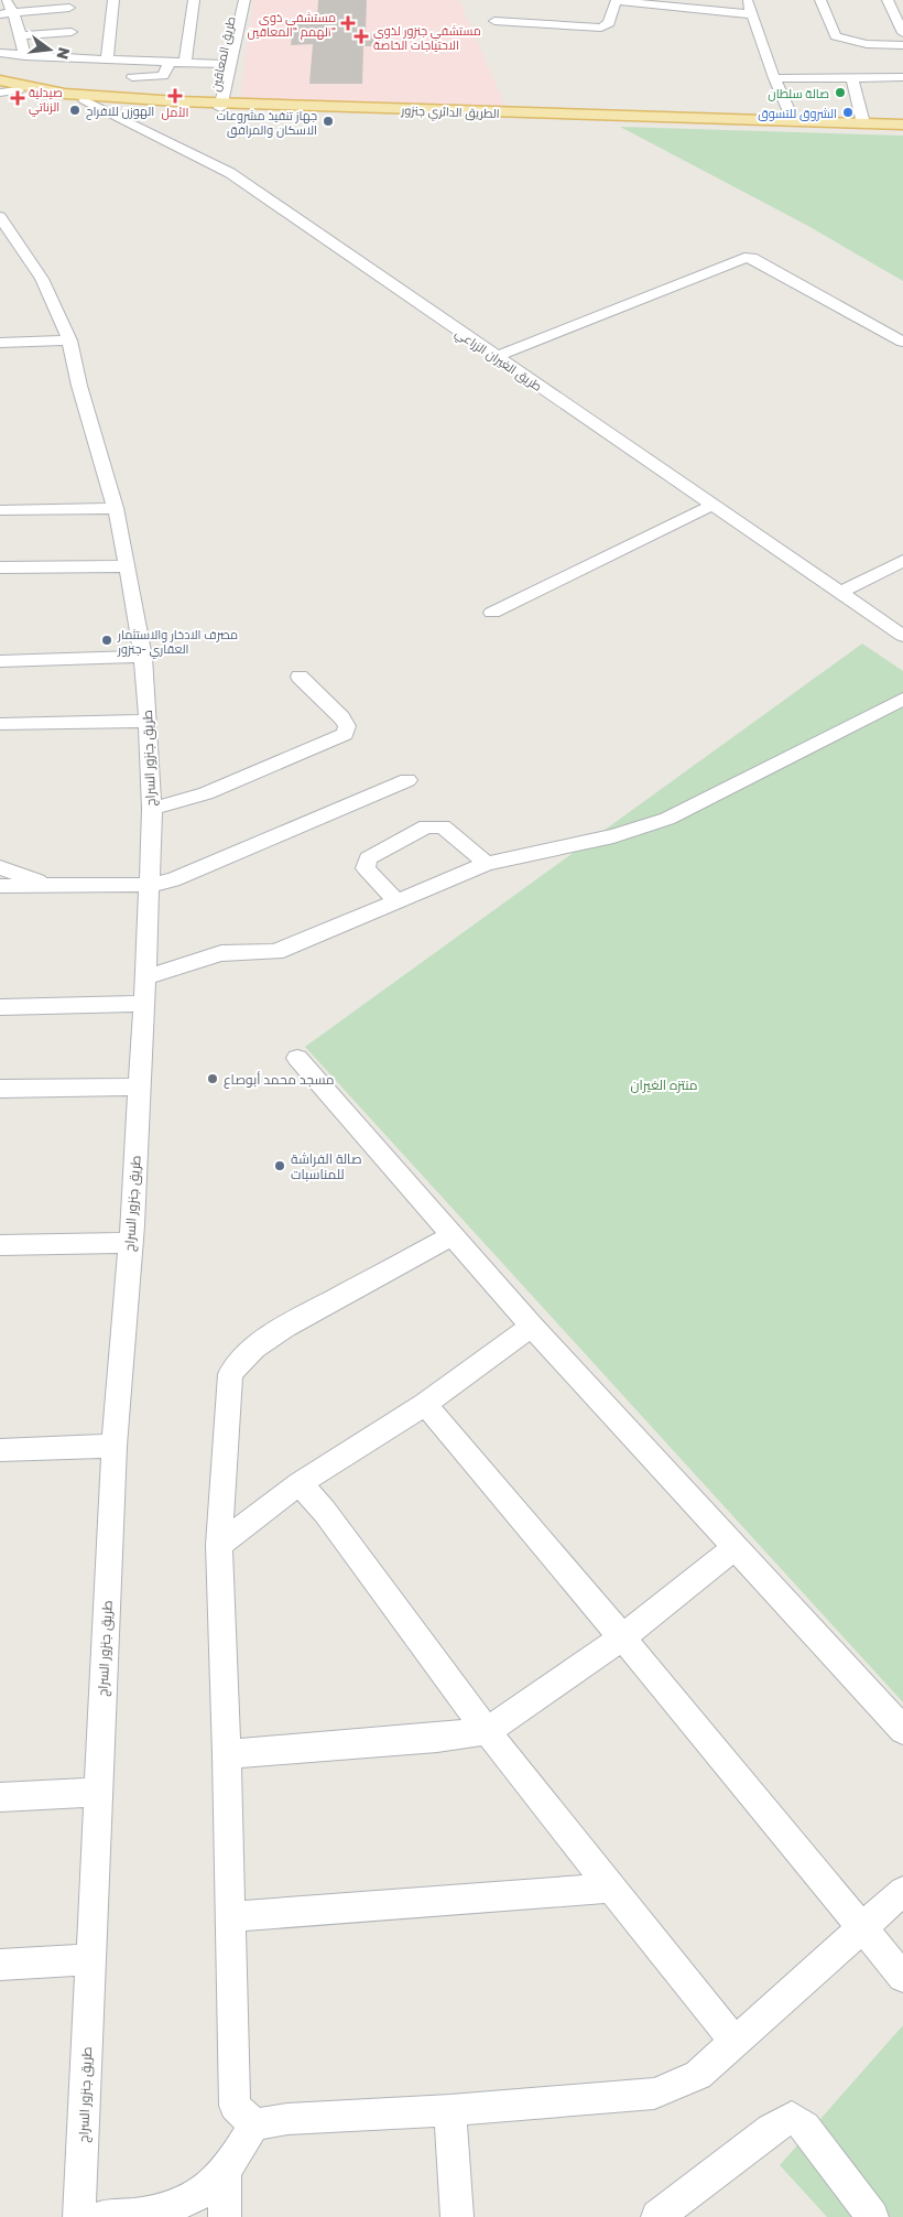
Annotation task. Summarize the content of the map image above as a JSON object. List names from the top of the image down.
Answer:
{
  "streets": {
    "main road": ["الطريق الدائري جنزور"],
    "street": ["طريق المعاقين", "طريق الغيران الزراعي", "طريق جنزور السراج"]
  },
  "crossings": [
    ["طريق المعاقين", "الطريق الدائري جنزور"],
    ["الطريق الدائري جنزور", "طريق الغيران الزراعي"]
  ],
  "parks": ["منتزه الغيران"],
  "places": {
    "health": [
      "مستشفى ذوي الهمم \"المعاقين\"",
      "مستشفي جنزور لذوي الاحتياجات الخاصة",
      "الأمل",
      "صيدلية الزناتي"
    ],
    "other": [
      "صالة سلطان",
      "الهوزن للافراح",
      "الشروق للتسوق",
      "جهاز تنفيذ مشروعات الاسكان والمرافق",
      "مصرف الادخار والاستثمار العقاري -جنزور",
      "مسجد محمد أبوصاع",
      "صالة الفراشة للمناسبات"
    ]
  },
  "north": "right"
}
